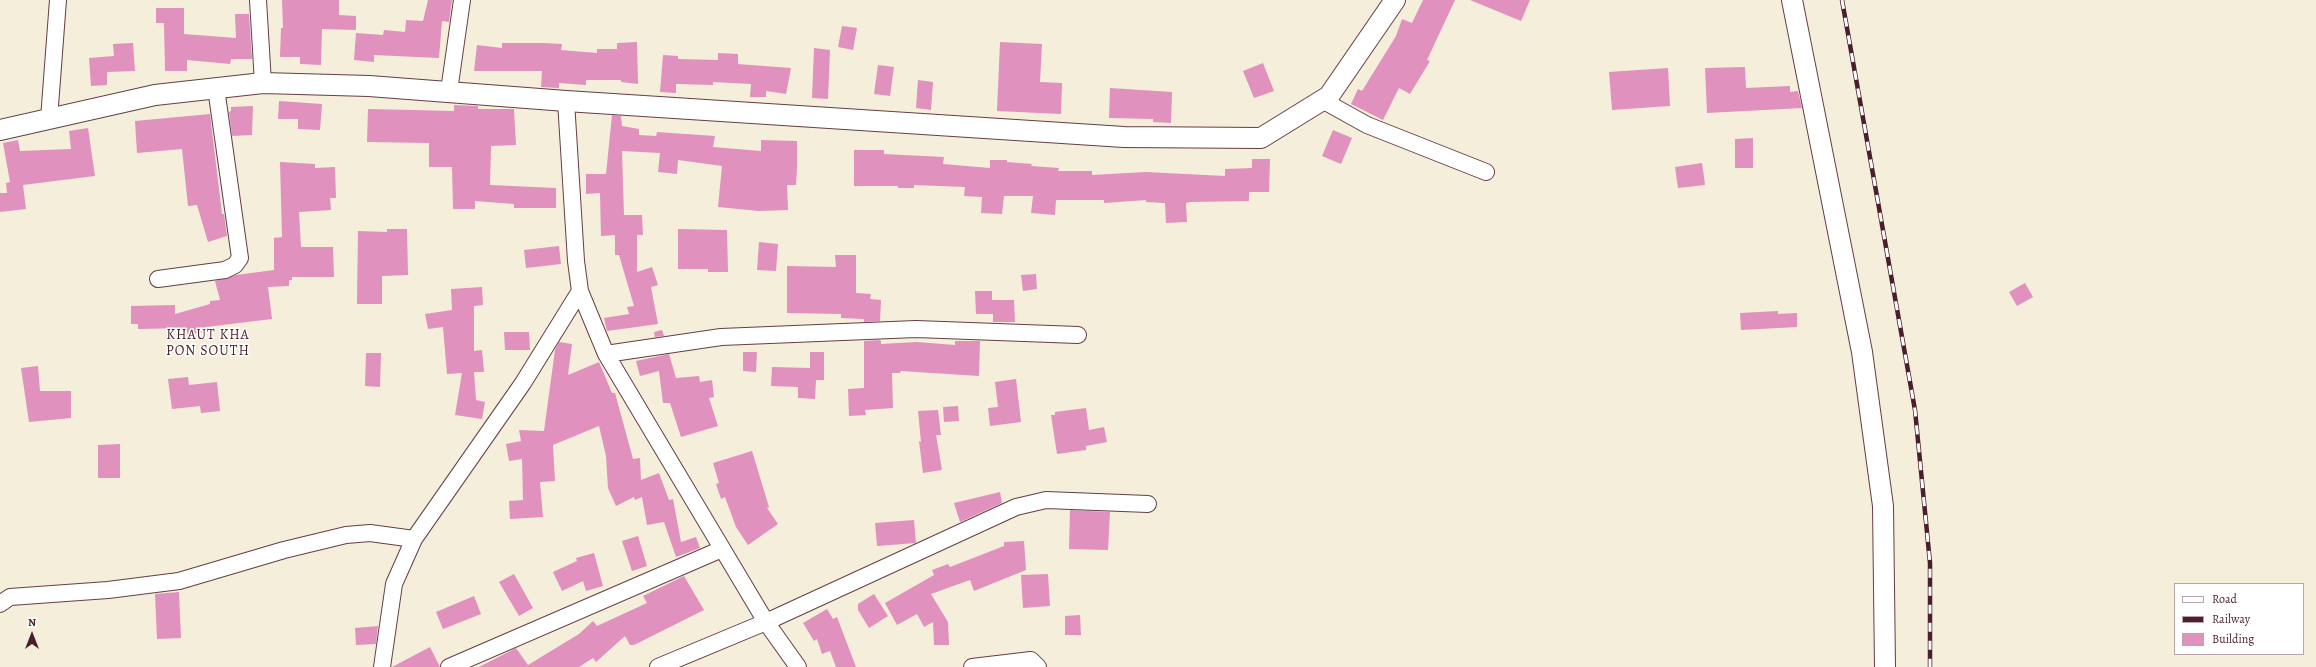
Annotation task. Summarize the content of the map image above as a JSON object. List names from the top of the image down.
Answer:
{
  "districts": ["KHAUT KHA PON SOUTH"],
  "legend": ["Road", "Railway", "Building"],
  "north": "top"
}
